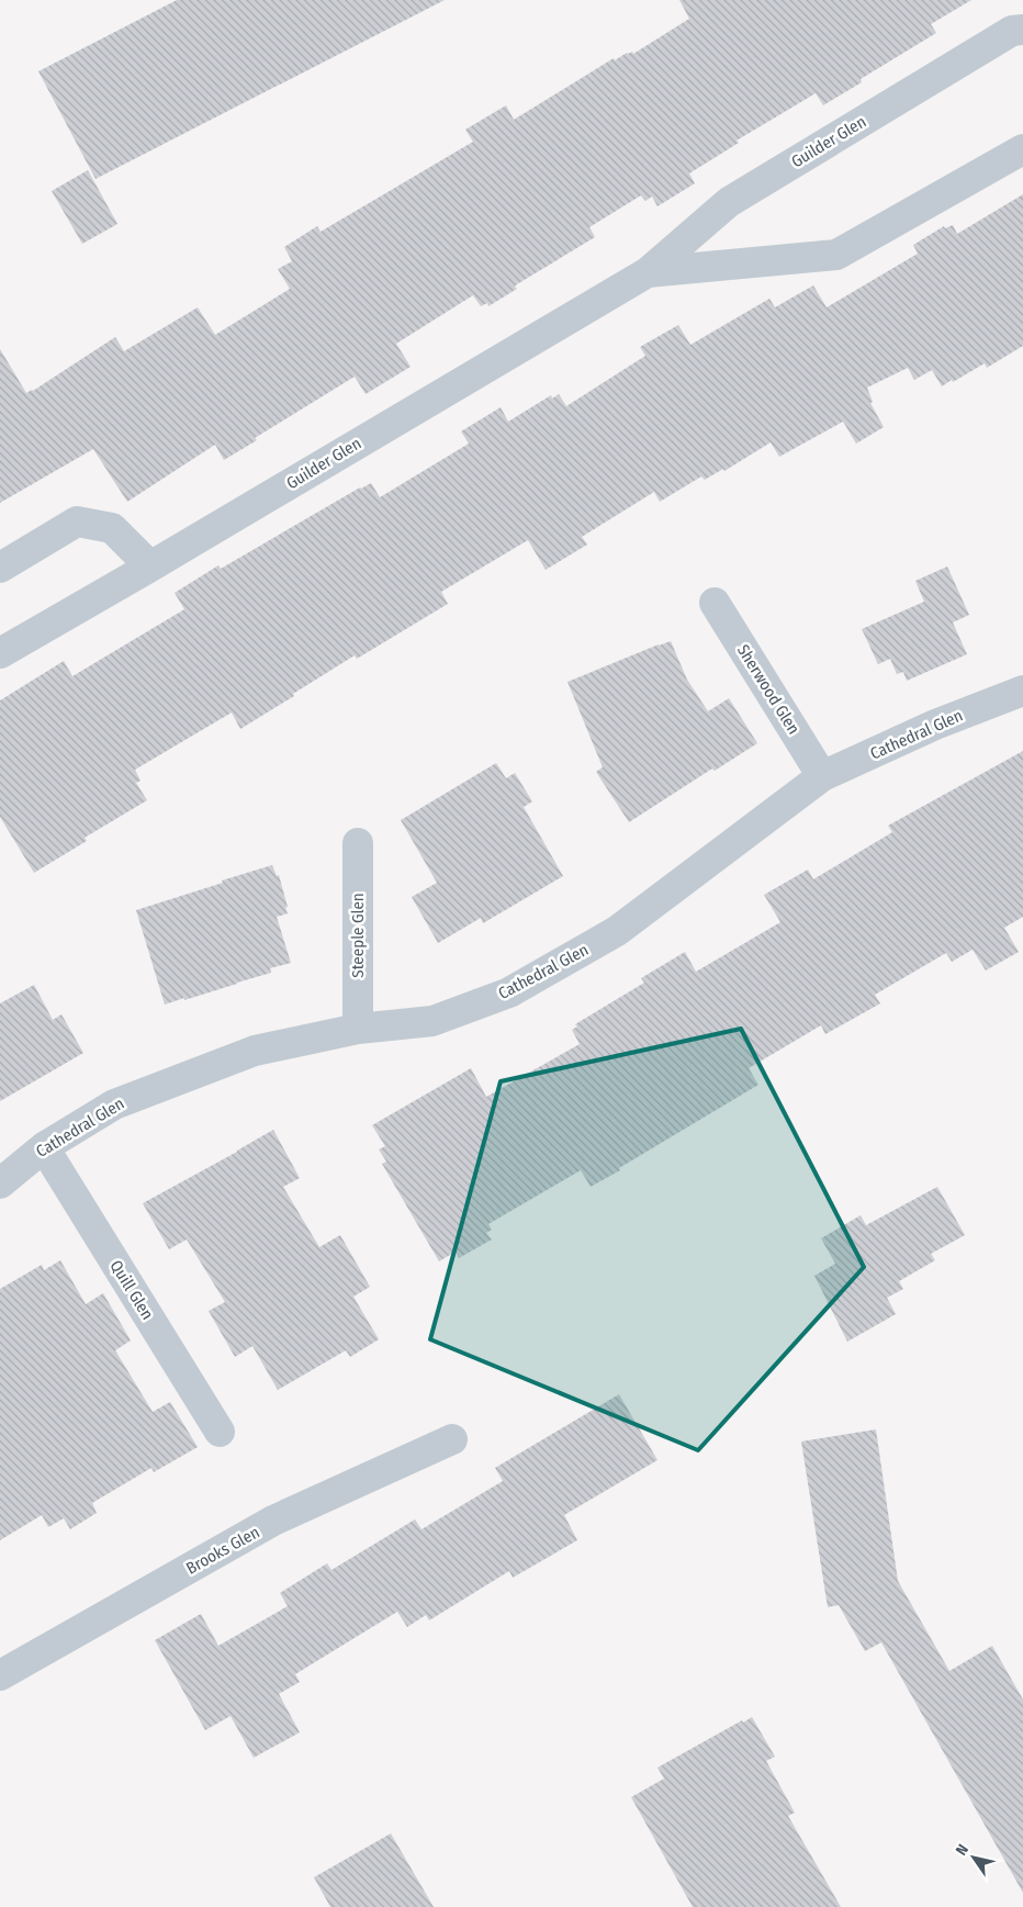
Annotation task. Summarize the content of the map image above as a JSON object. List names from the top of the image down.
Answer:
{
  "streets": {
    "street": [
      "Guilder Glen",
      "Sherwood Glen",
      "Cathedral Glen",
      "Steeple Glen",
      "Quill Glen",
      "Brooks Glen"
    ]
  },
  "crossings": [
    ["Sherwood Glen", "Cathedral Glen"],
    ["Cathedral Glen", "Steeple Glen"],
    ["Cathedral Glen", "Quill Glen"]
  ],
  "north": "top left"
}
